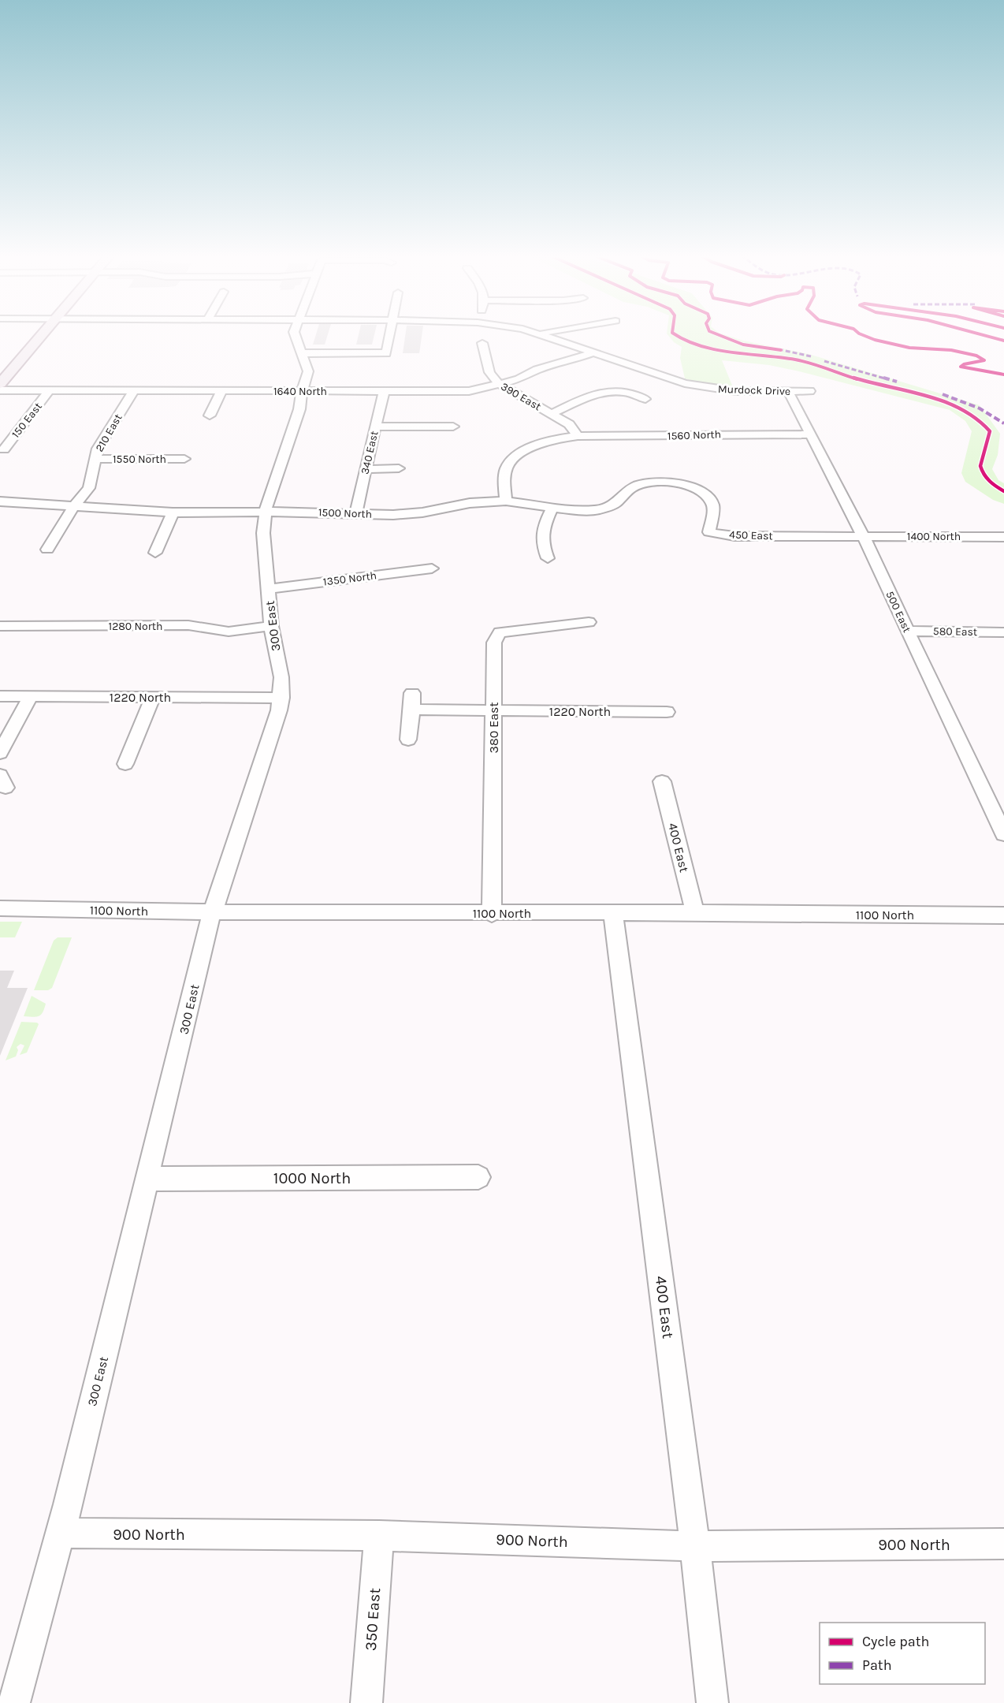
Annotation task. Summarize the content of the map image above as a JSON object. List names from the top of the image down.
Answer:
{
  "streets": {
    "street": [
      "Murdock Drive",
      "1640 North",
      "390 East",
      "150 East",
      "210 East",
      "1560 North",
      "340 East",
      "1550 North",
      "1500 North",
      "450 East",
      "1400 North",
      "1350 North",
      "500 East",
      "1280 North",
      "300 East",
      "580 East",
      "1220 North",
      "380 East",
      "400 East",
      "1100 North",
      "1000 North",
      "900 North",
      "350 East"
    ]
  },
  "crossings": [
    ["Murdock Drive", "1640 North"],
    ["Murdock Drive", "500 East"],
    ["1640 North", "390 East"],
    ["1640 North", "150 East"],
    ["1640 North", "210 East"],
    ["1640 North", "340 East"],
    ["1640 North", "300 East"],
    ["390 East", "1560 North"],
    ["210 East", "1550 North"],
    ["210 East", "1500 North"],
    ["1560 North", "1500 North"],
    ["1560 North", "500 East"],
    ["340 East", "1500 North"],
    ["1500 North", "450 East"],
    ["1500 North", "300 East"],
    ["450 East", "1400 North"],
    ["450 East", "500 East"],
    ["1400 North", "500 East"],
    ["1350 North", "300 East"],
    ["500 East", "580 East"],
    ["1280 North", "300 East"],
    ["300 East", "1220 North"],
    ["300 East", "1100 North"],
    ["300 East", "1000 North"],
    ["300 East", "900 North"],
    ["1220 North", "380 East"],
    ["380 East", "1100 North"],
    ["400 East", "1100 North"],
    ["400 East", "900 North"],
    ["900 North", "350 East"]
  ],
  "legend": ["Cycle path", "Path"]
}
